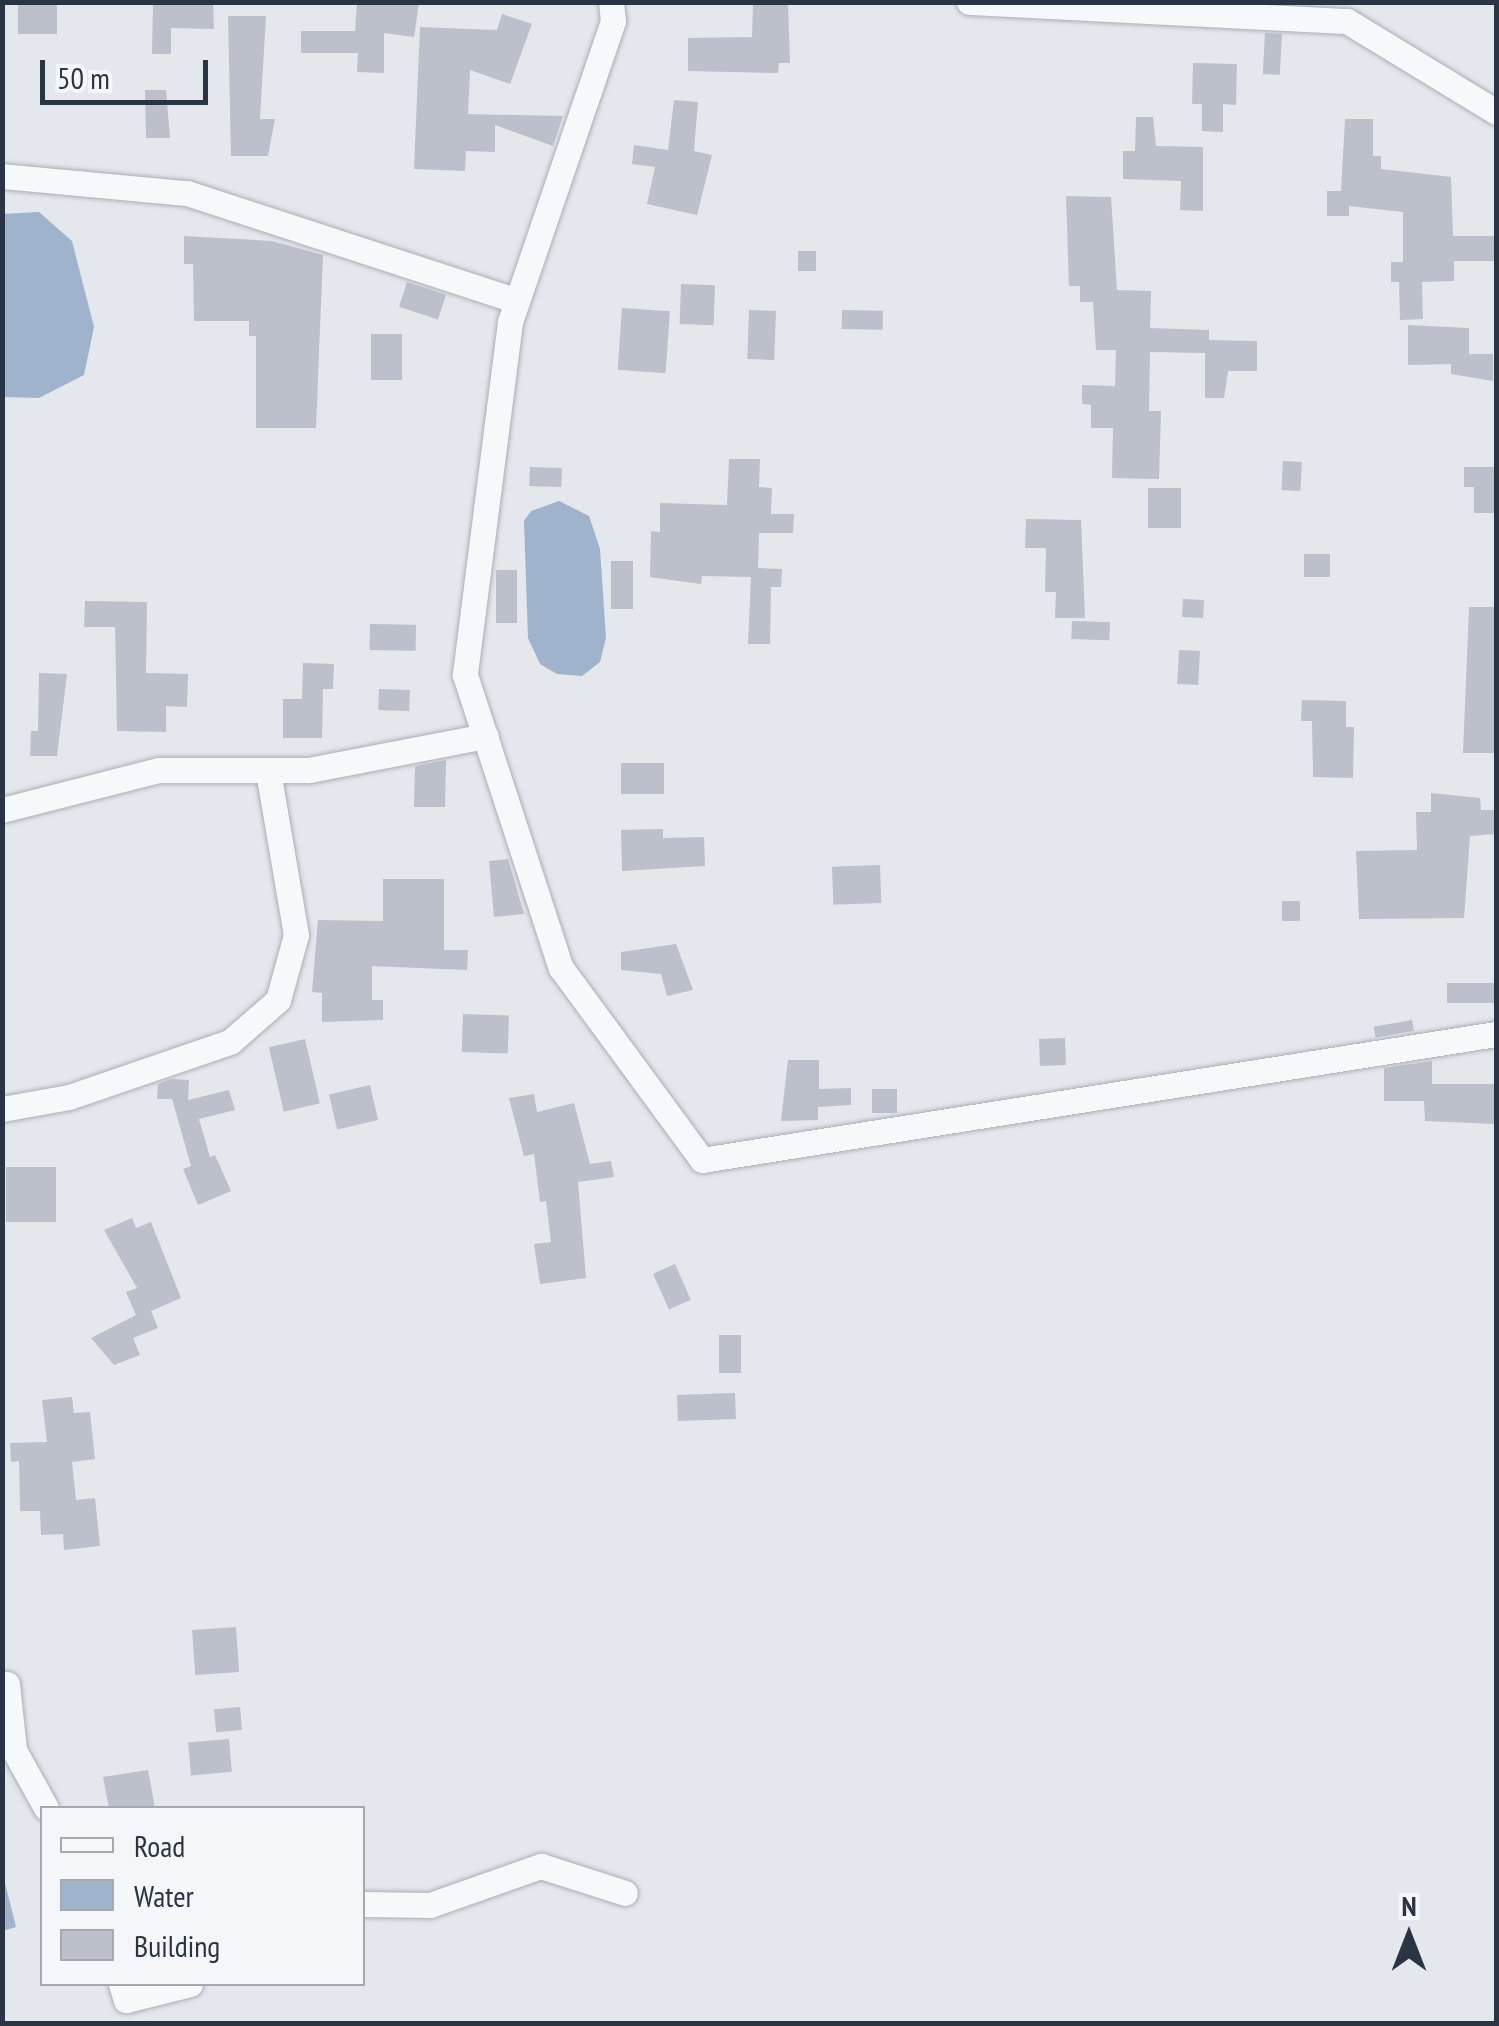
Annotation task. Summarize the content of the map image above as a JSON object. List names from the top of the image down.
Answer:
{
  "legend": ["Road", "Water", "Building"],
  "scale_bar": "50 m",
  "north": "top"
}
